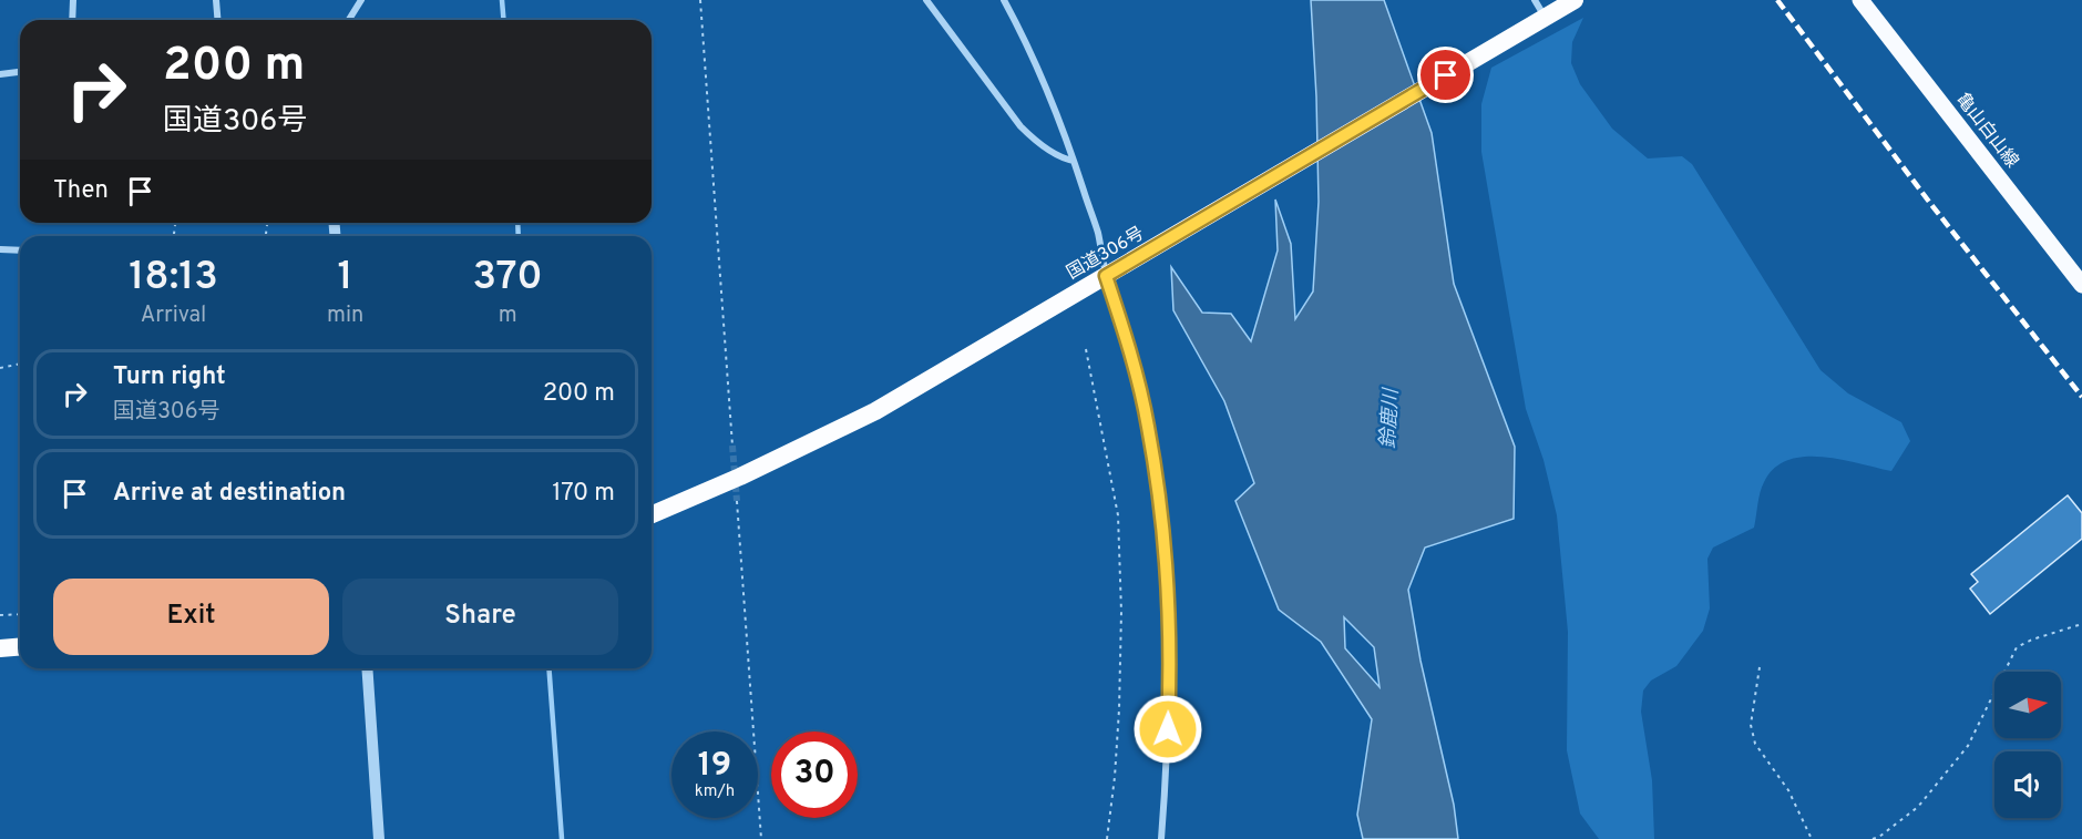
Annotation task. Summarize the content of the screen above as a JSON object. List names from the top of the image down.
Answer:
{
  "streets": {
    "highway": ["国道306号"],
    "main road": ["亀山白山線"]
  },
  "water": ["鈴鹿川"],
  "north": "right",
  "page": {
    "turn": ["200 m", "国道306号"],
    "then": "Then",
    "eta": [
      "18:13",
      "Arrival",
      "1",
      "min",
      "370",
      "m"
    ],
    "list": [
      {
        "name": "Turn right",
        "note": "国道306号",
        "value": "200 m"
      },
      {
        "name": "Arrive at destination",
        "value": "170 m"
      }
    ],
    "buttons": ["Exit", "Share"],
    "speed": "19 km/h",
    "limit": "30"
  }
}
